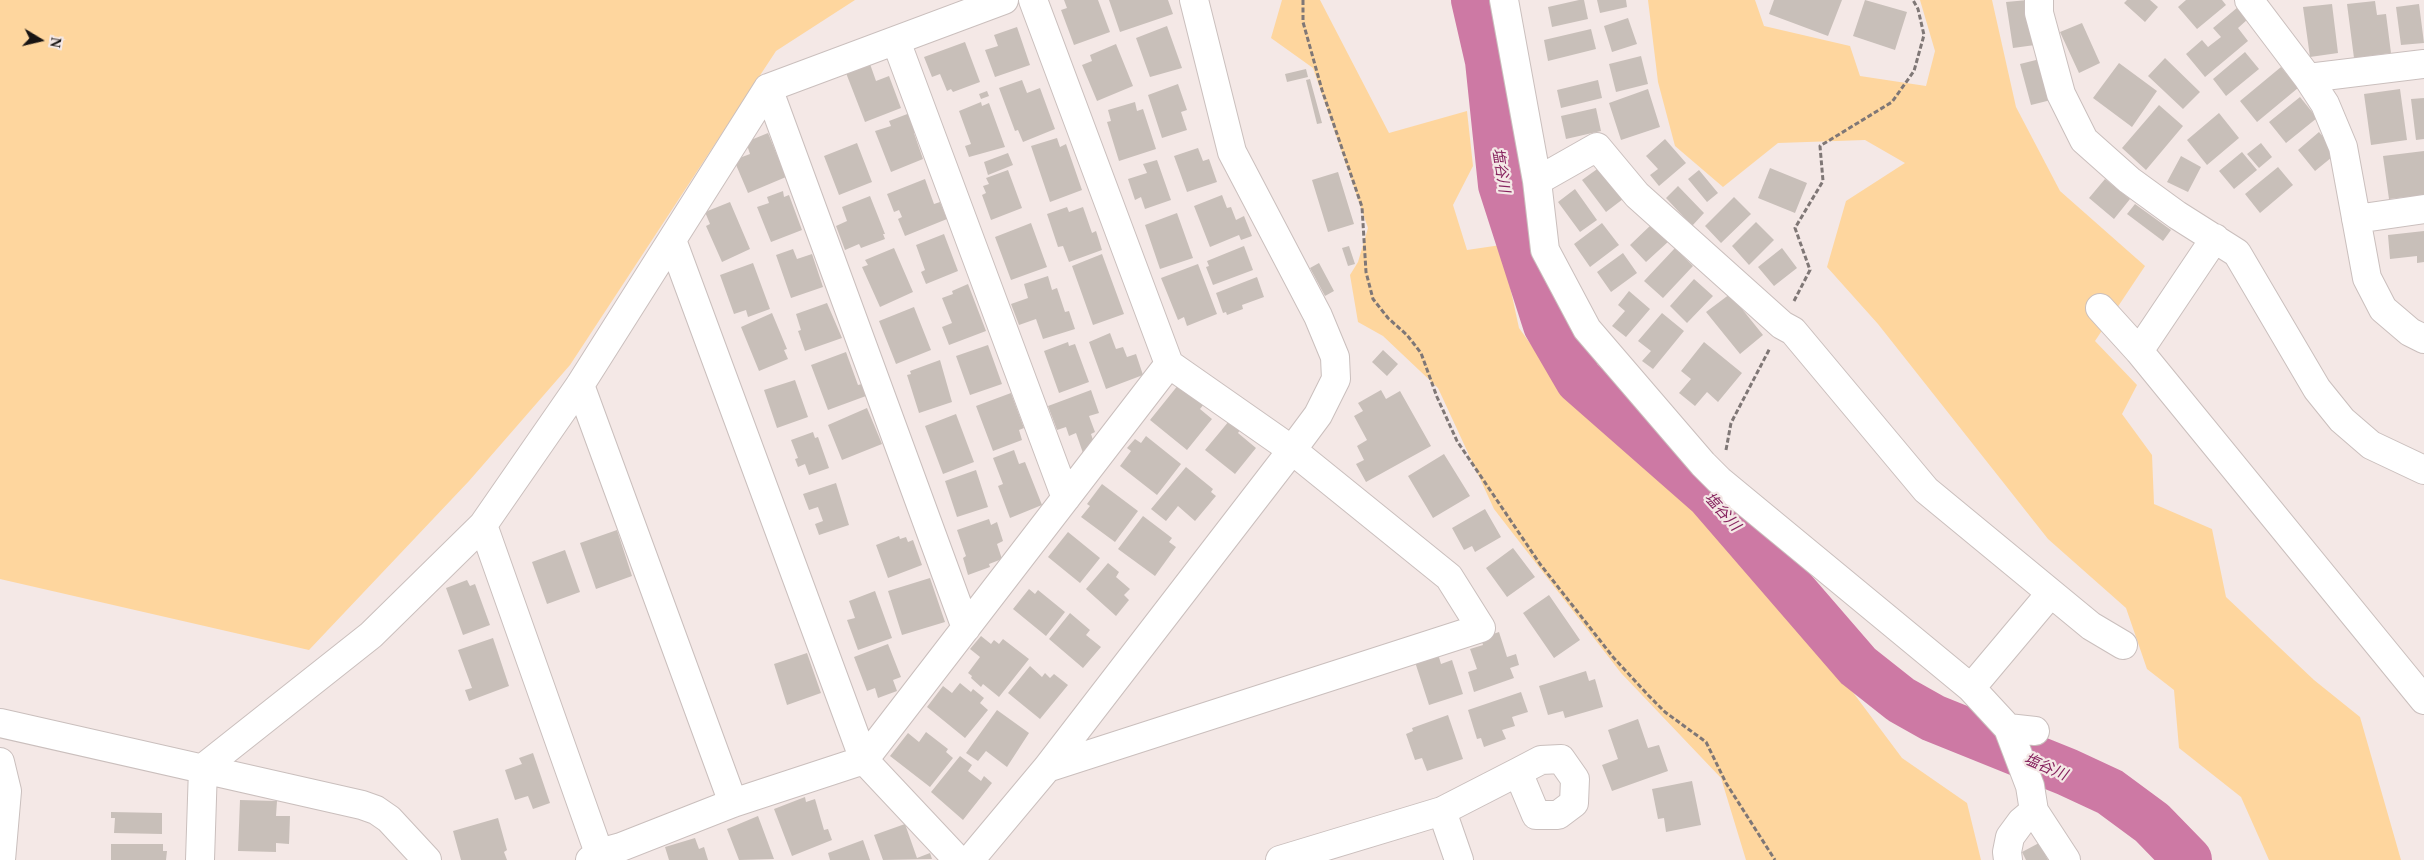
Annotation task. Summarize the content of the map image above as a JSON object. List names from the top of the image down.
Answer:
{
  "water": ["塩谷川"],
  "north": "right"
}
